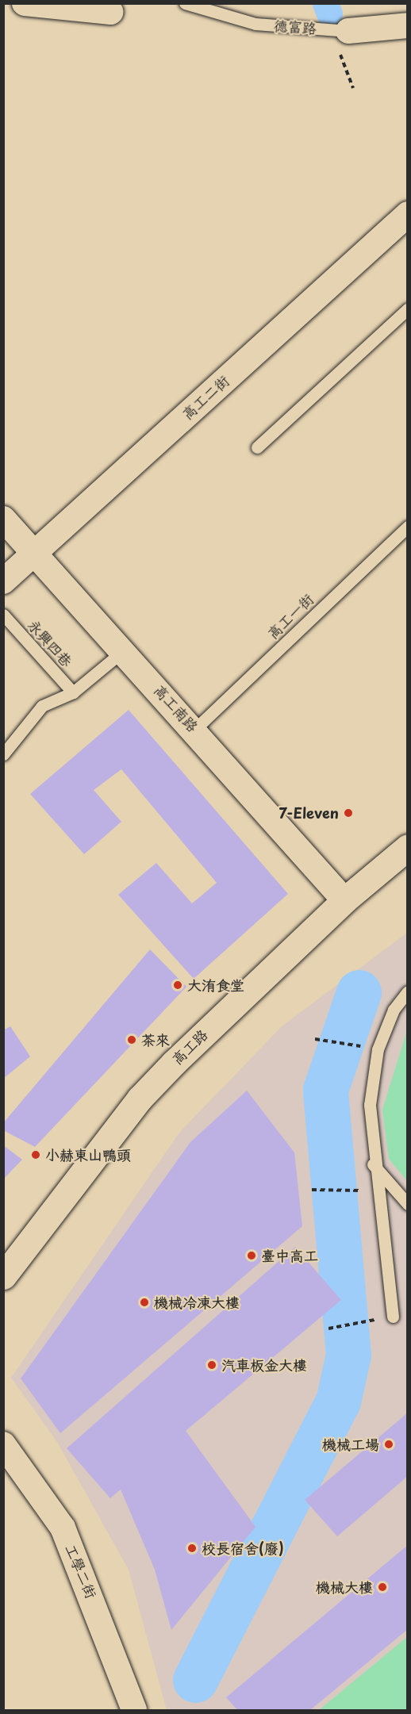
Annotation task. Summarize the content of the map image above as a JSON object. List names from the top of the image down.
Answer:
{
  "streets": {
    "street": [
      "德富路",
      "高工二街",
      "高工南路",
      "高工路",
      "工學二街"
    ],
    "lane": ["高工一街", "永興四巷"]
  },
  "crossings": [
    ["高工二街", "高工南路"],
    ["高工一街", "高工南路"],
    ["高工南路", "高工路"]
  ],
  "places": [
    "7-Eleven",
    "大洧食堂",
    "茶來",
    "小赫東山鴨頭",
    "臺中高工",
    "機械冷凍大樓",
    "汽車板金大樓",
    "機械工場",
    "校長宿舍(廢)",
    "機械大樓"
  ]
}
